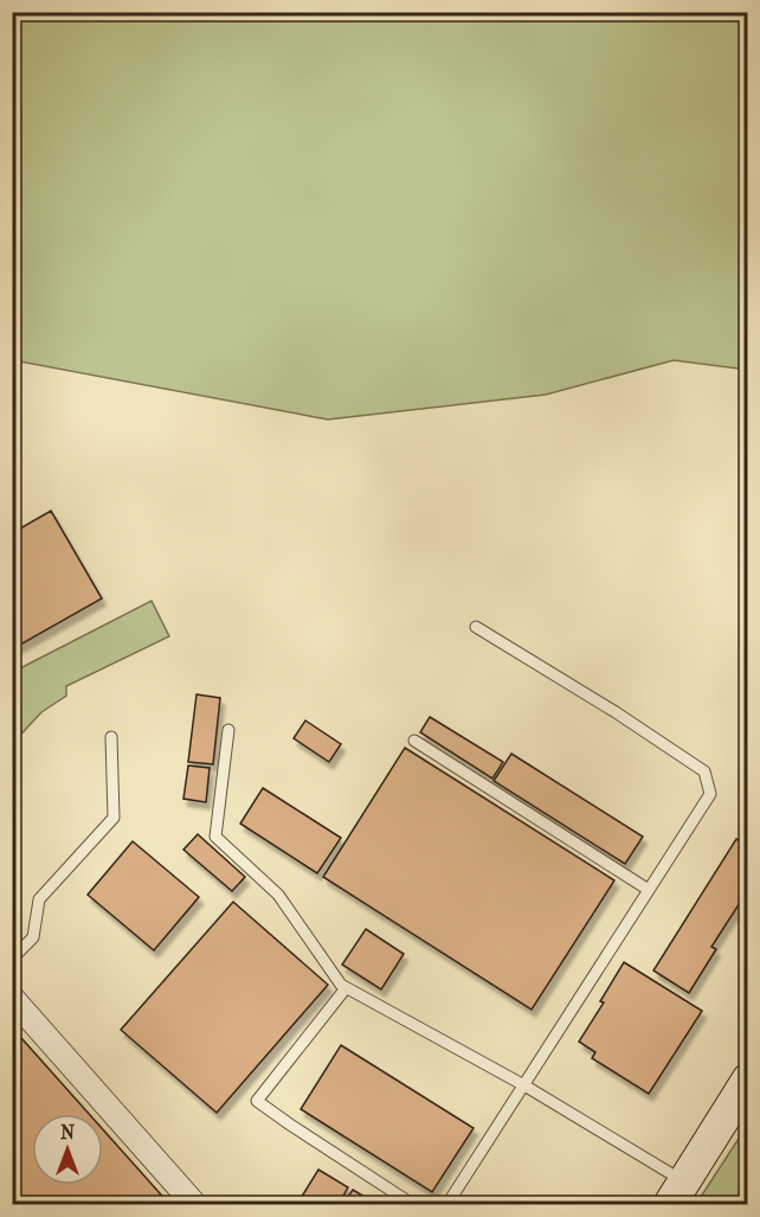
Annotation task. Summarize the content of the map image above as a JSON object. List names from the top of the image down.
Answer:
{
  "north": "top"
}
